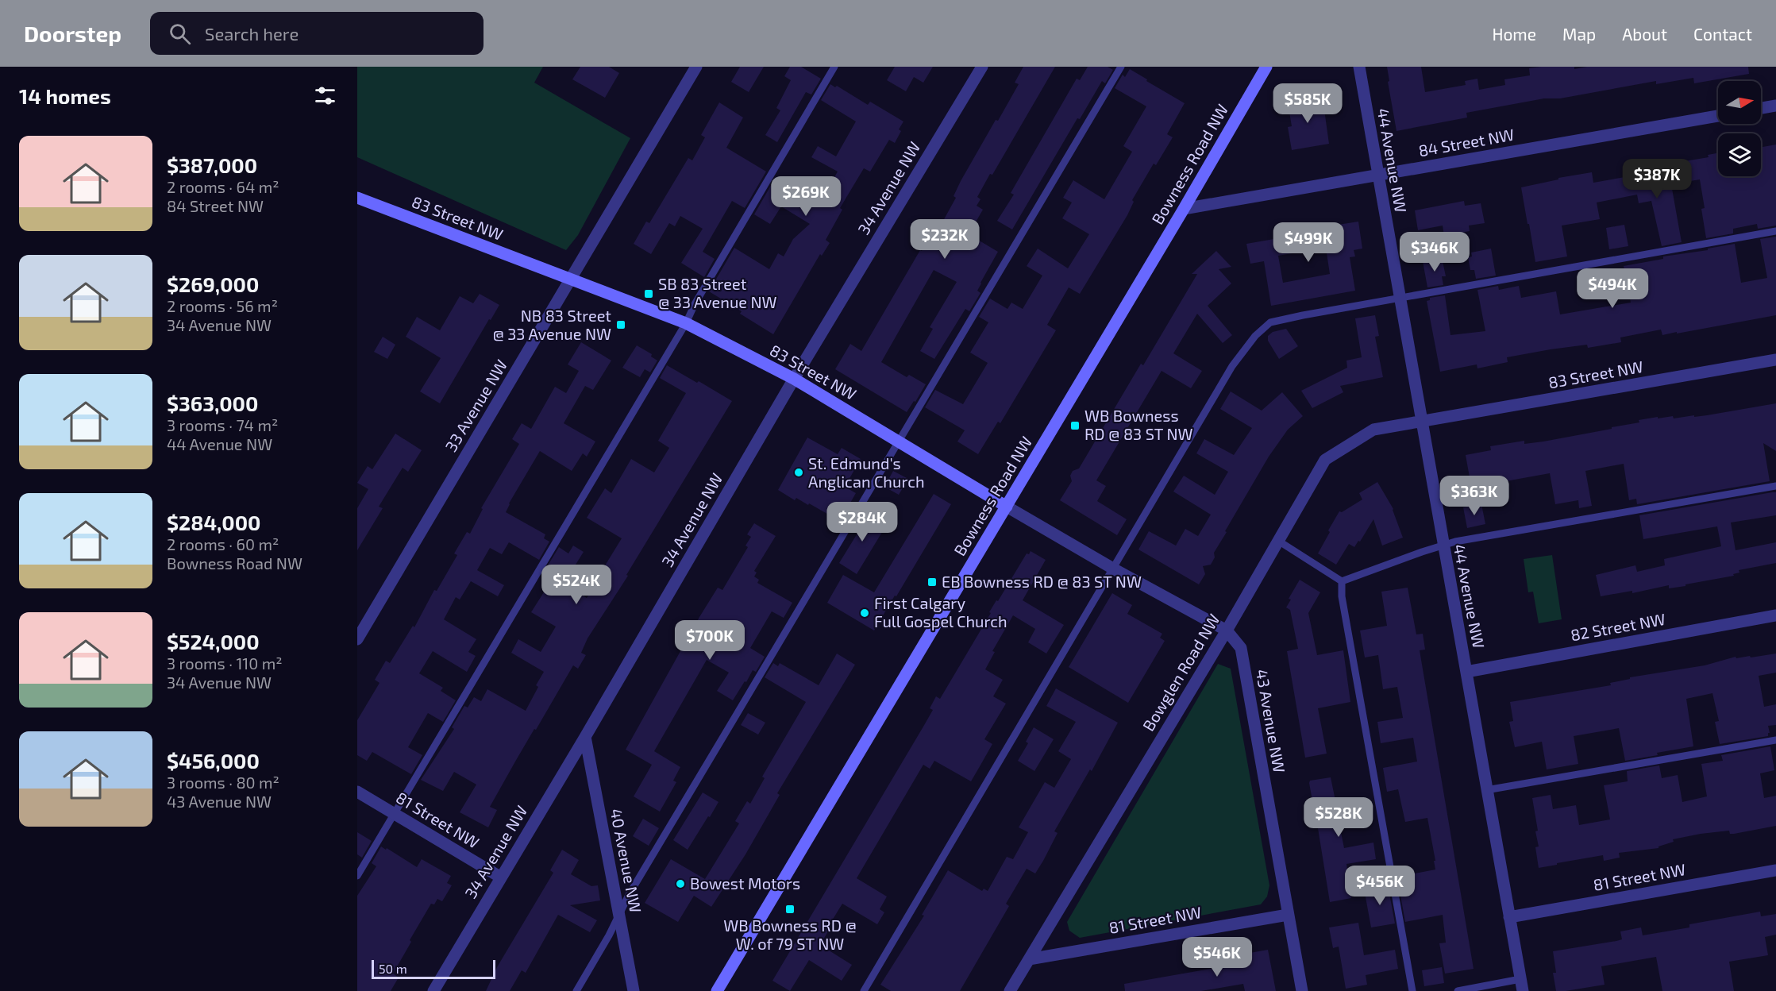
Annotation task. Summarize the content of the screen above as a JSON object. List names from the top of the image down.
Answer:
{
  "streets": {
    "street": [
      "84 Street NW",
      "44 Avenue NW",
      "Bowness Road NW",
      "34 Avenue NW",
      "83 Street NW",
      "33 Avenue NW",
      "82 Street NW",
      "Bowglen Road NW",
      "43 Avenue NW",
      "81 Street NW",
      "40 Avenue NW"
    ]
  },
  "crossings": [
    ["84 Street NW", "44 Avenue NW"],
    ["84 Street NW", "Bowness Road NW"],
    ["44 Avenue NW", "83 Street NW"],
    ["44 Avenue NW", "82 Street NW"],
    ["44 Avenue NW", "Bowglen Road NW"],
    ["44 Avenue NW", "81 Street NW"],
    ["Bowness Road NW", "83 Street NW"],
    ["34 Avenue NW", "83 Street NW"],
    ["34 Avenue NW", "81 Street NW"],
    ["34 Avenue NW", "40 Avenue NW"],
    ["83 Street NW", "33 Avenue NW"],
    ["83 Street NW", "Bowglen Road NW"],
    ["83 Street NW", "43 Avenue NW"],
    ["Bowglen Road NW", "43 Avenue NW"],
    ["Bowglen Road NW", "81 Street NW"],
    ["43 Avenue NW", "81 Street NW"]
  ],
  "places": {
    "transit": [
      "SB 83 Street @ 33 Avenue NW",
      "NB 83 Street @ 33 Avenue NW",
      "WB Bowness RD @ 83 ST NW",
      "EB Bowness RD @ 83 ST NW",
      "WB Bowness RD @ W. of 79 ST NW"
    ],
    "other": ["St. Edmund's Anglican Church", "First Calgary Full Gospel Church", "Bowest Motors"]
  },
  "scale_bar": "50 m",
  "north": "right",
  "page": {
    "header": "Doorstep",
    "search": "Search here",
    "nav": [
      "Home",
      "Map",
      "About",
      "Contact"
    ],
    "heading": "14 homes",
    "price": [
      "$585K",
      "$387K",
      "$269K",
      "$232K",
      "$499K",
      "$346K",
      "$494K",
      "$363K",
      "$284K",
      "$524K",
      "$700K",
      "$528K",
      "$456K",
      "$546K"
    ],
    "list": [
      {
        "name": "$387,000",
        "note": "2 rooms · 64 m² · 84 Street NW"
      },
      {
        "name": "$269,000",
        "note": "2 rooms · 56 m² · 34 Avenue NW"
      },
      {
        "name": "$363,000",
        "note": "3 rooms · 74 m² · 44 Avenue NW"
      },
      {
        "name": "$284,000",
        "note": "2 rooms · 60 m² · Bowness Road NW"
      },
      {
        "name": "$524,000",
        "note": "3 rooms · 110 m² · 34 Avenue NW"
      },
      {
        "name": "$456,000",
        "note": "3 rooms · 80 m² · 43 Avenue NW"
      }
    ],
    "scale": "50 m"
  }
}
